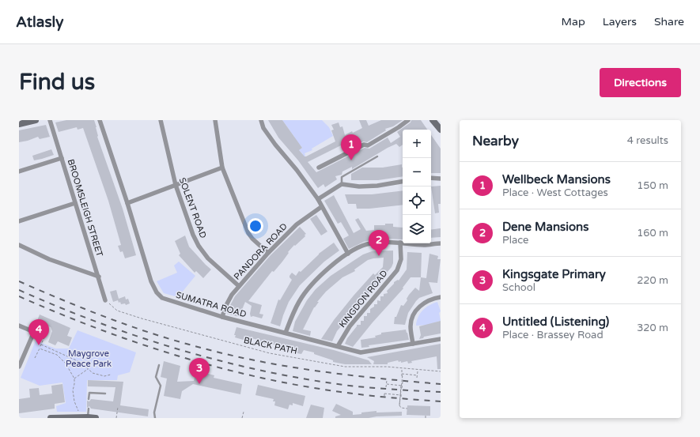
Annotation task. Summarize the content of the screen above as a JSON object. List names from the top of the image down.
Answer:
{
  "streets": {
    "street": [
      "BROOMSLEIGH STREET",
      "SOLENT ROAD",
      "PANDORA ROAD",
      "KINGDON ROAD",
      "SUMATRA ROAD"
    ],
    "path": ["BLACK PATH"]
  },
  "crossings": [
    ["BROOMSLEIGH STREET", "BLACK PATH"],
    ["SOLENT ROAD", "PANDORA ROAD"],
    ["PANDORA ROAD", "SUMATRA ROAD"],
    ["KINGDON ROAD", "SUMATRA ROAD"]
  ],
  "parks": ["Maygrove Peace Park"],
  "page": {
    "header": "Atlasly",
    "nav": ["Map", "Layers", "Share"],
    "buttons": "Directions",
    "title": "Find us",
    "heading": ["Nearby", "4 results"],
    "map_buttons": ["+", "−"],
    "pins": [
      "1",
      "2",
      "4",
      "3"
    ],
    "list": [
      {
        "mark": "1",
        "name": "Wellbeck Mansions",
        "note": "Place · West Cottages",
        "value": "150 m"
      },
      {
        "mark": "2",
        "name": "Dene Mansions",
        "note": "Place",
        "value": "160 m"
      },
      {
        "mark": "3",
        "name": "Kingsgate Primary",
        "note": "School",
        "value": "220 m"
      },
      {
        "mark": "4",
        "name": "Untitled (Listening)",
        "note": "Place · Brassey Road",
        "value": "320 m"
      }
    ]
  }
}
